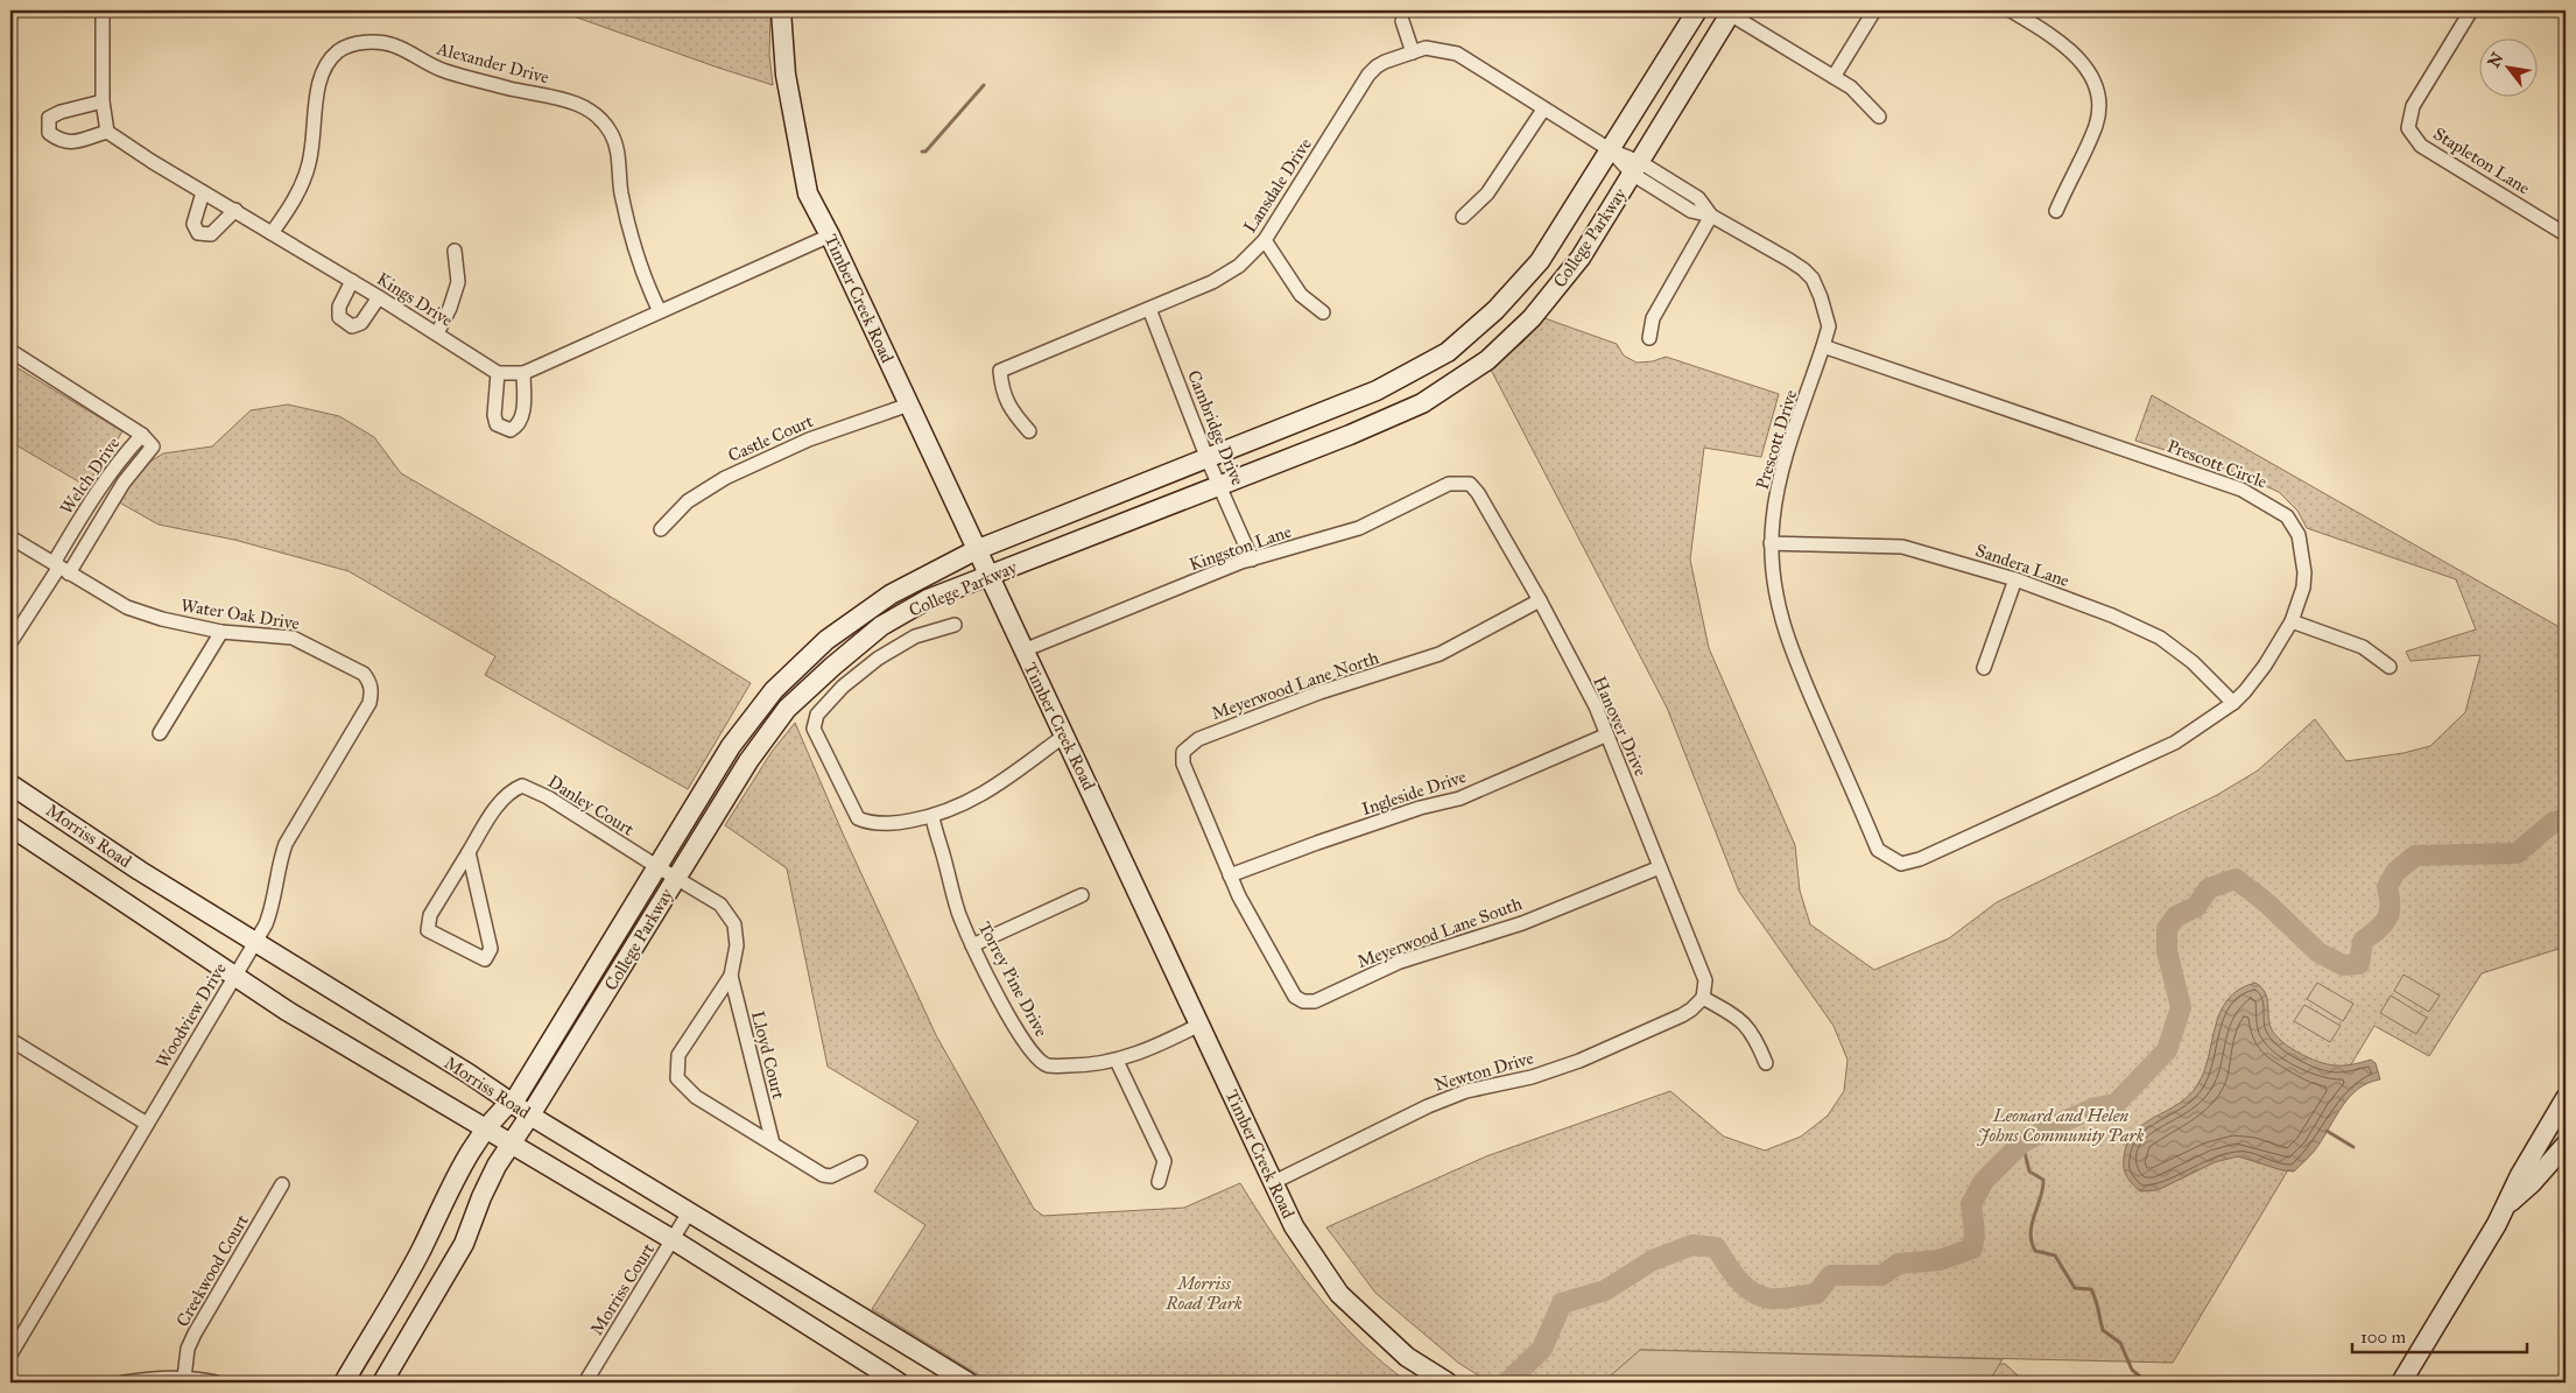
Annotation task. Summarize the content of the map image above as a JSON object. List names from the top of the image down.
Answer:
{
  "streets": {
    "main road": ["College Parkway", "Timber Creek Road", "Morriss Road"],
    "street": [
      "Alexander Drive",
      "Stapleton Lane",
      "Lansdale Drive",
      "Kings Drive",
      "Cambridge Drive",
      "Castle Court",
      "Prescott Drive",
      "Prescott Circle",
      "Welch Drive",
      "Kingston Lane",
      "Sandera Lane",
      "Water Oak Drive",
      "Meyerwood Lane North",
      "Hanover Drive",
      "Ingleside Drive",
      "Danley Court",
      "Meyerwood Lane South",
      "Torrey Pine Drive",
      "Woodview Drive",
      "Lloyd Court",
      "Newton Drive",
      "Creekwood Court",
      "Morriss Court"
    ]
  },
  "crossings": [
    ["Alexander Drive", "Kings Drive"],
    ["Lansdale Drive", "College Parkway"],
    ["Lansdale Drive", "Cambridge Drive"],
    ["Lansdale Drive", "Prescott Drive"],
    ["College Parkway", "Timber Creek Road"],
    ["College Parkway", "Cambridge Drive"],
    ["College Parkway", "Prescott Drive"],
    ["College Parkway", "Danley Court"],
    ["College Parkway", "Morriss Road"],
    ["College Parkway", "Lloyd Court"],
    ["Timber Creek Road", "Castle Court"],
    ["Timber Creek Road", "Kingston Lane"],
    ["Timber Creek Road", "Torrey Pine Drive"],
    ["Timber Creek Road", "Newton Drive"],
    ["Cambridge Drive", "Kingston Lane"],
    ["Prescott Drive", "Prescott Circle"],
    ["Prescott Drive", "Sandera Lane"],
    ["Prescott Circle", "Sandera Lane"],
    ["Welch Drive", "Water Oak Drive"],
    ["Kingston Lane", "Hanover Drive"],
    ["Water Oak Drive", "Woodview Drive"],
    ["Meyerwood Lane North", "Hanover Drive"],
    ["Meyerwood Lane North", "Ingleside Drive"],
    ["Meyerwood Lane North", "Meyerwood Lane South"],
    ["Hanover Drive", "Ingleside Drive"],
    ["Hanover Drive", "Meyerwood Lane South"],
    ["Hanover Drive", "Newton Drive"],
    ["Ingleside Drive", "Meyerwood Lane South"],
    ["Danley Court", "Lloyd Court"],
    ["Morriss Road", "Woodview Drive"],
    ["Morriss Road", "Morriss Court"]
  ],
  "parks": ["Leonard and Helen Johns Community Park", "Morriss Road Park"],
  "scale_bar": "100 m",
  "north": "top left"
}
